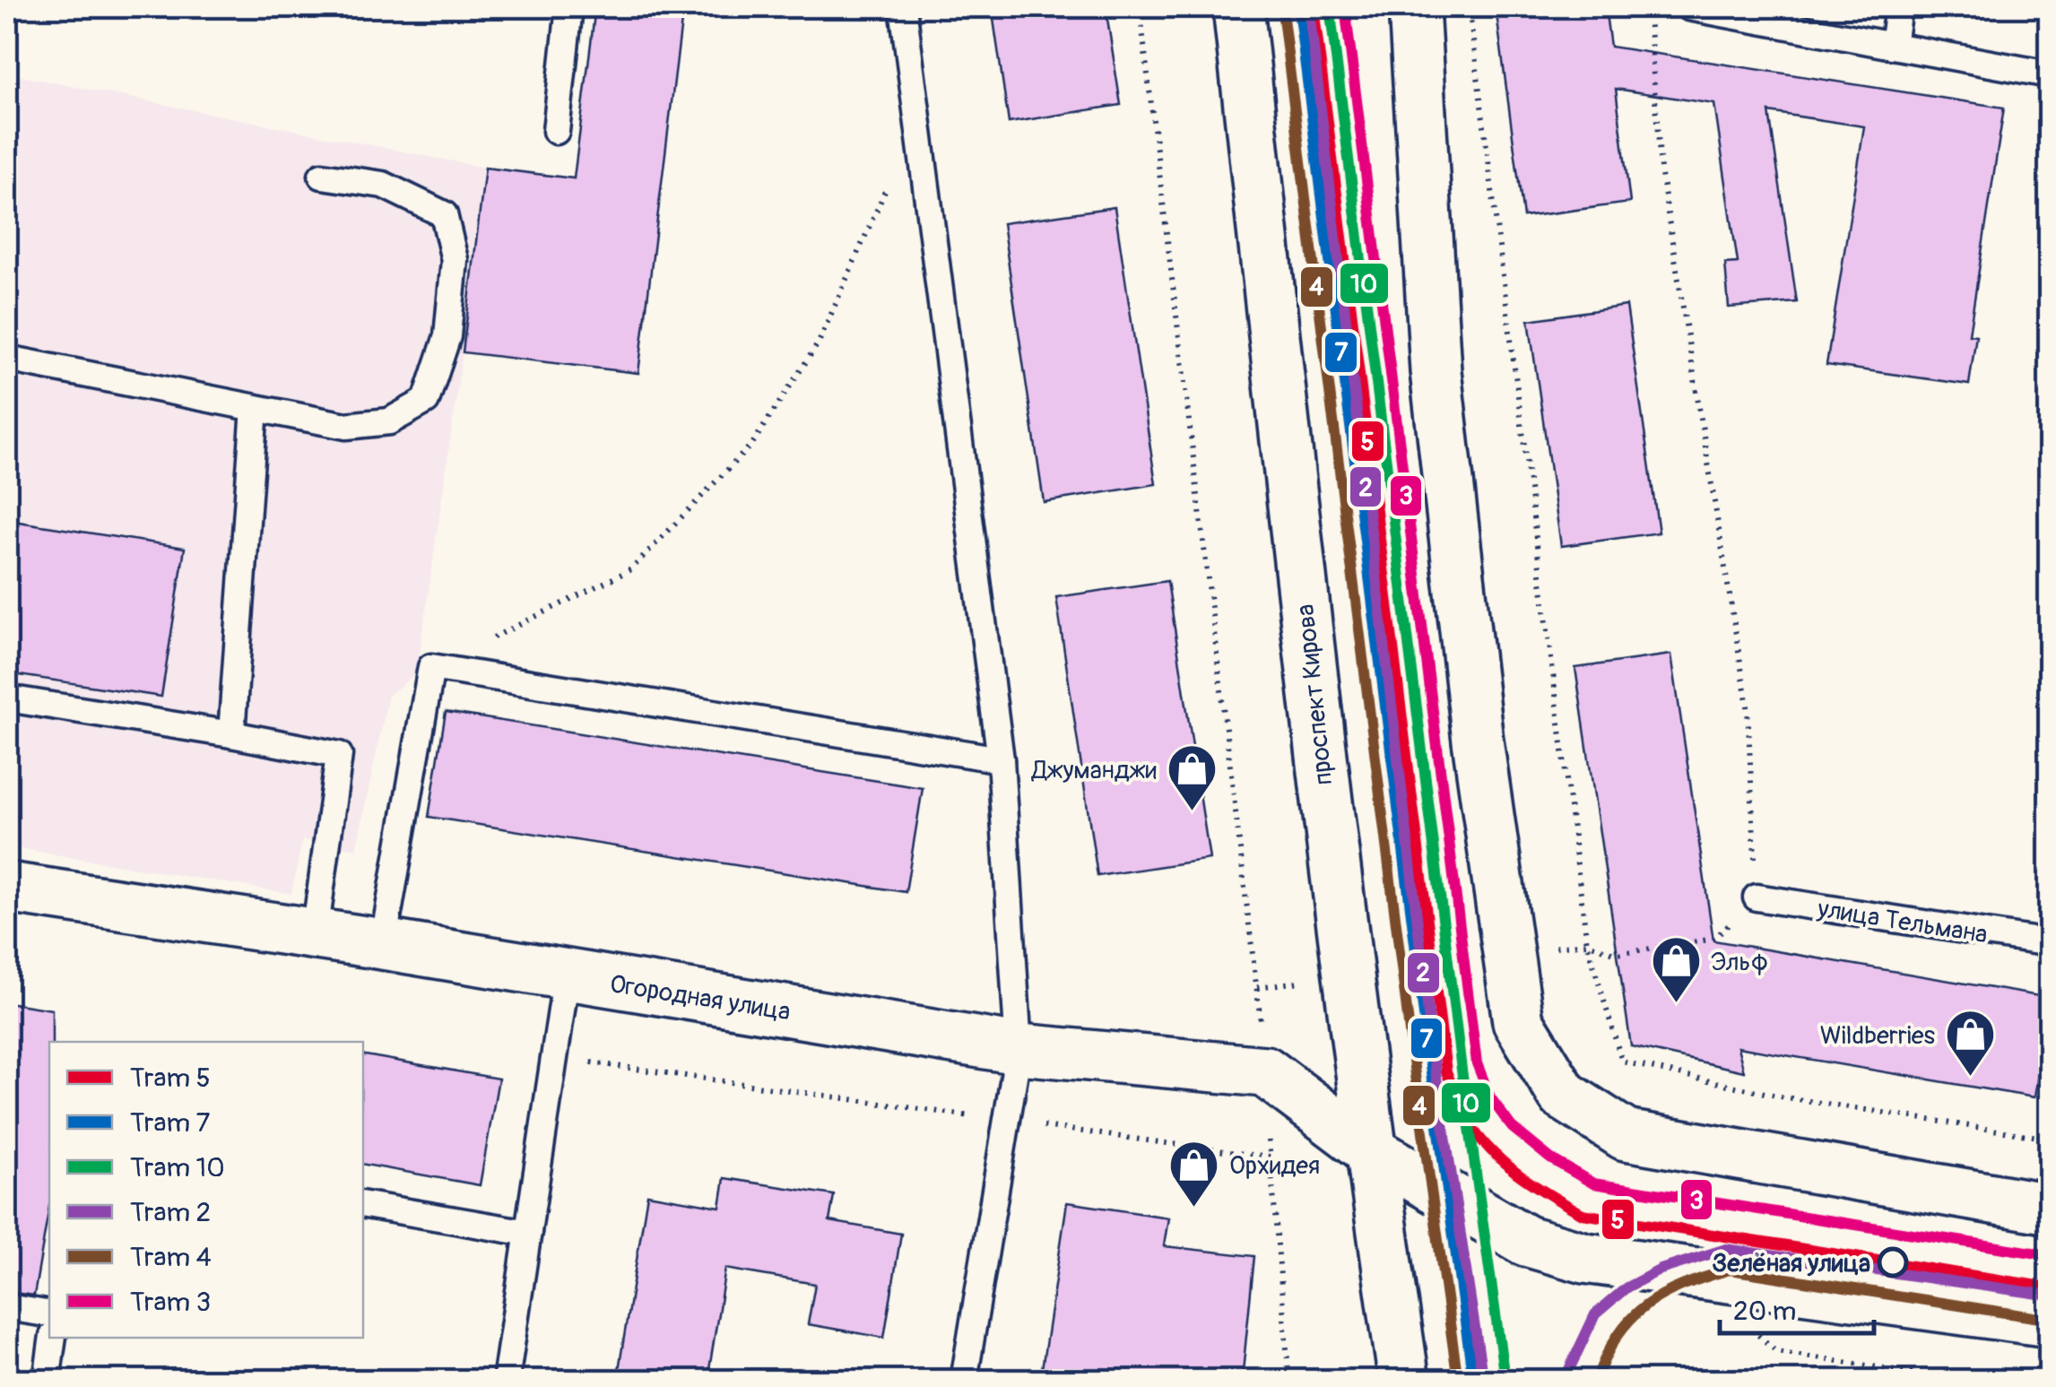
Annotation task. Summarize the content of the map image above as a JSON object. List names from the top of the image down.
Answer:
{
  "streets": {
    "street": ["проспект Кирова", "Огородная улица"],
    "lane": ["улица Тельмана"]
  },
  "places": {
    "shop": [
      "Джуманджи",
      "Эльф",
      "Wildberries",
      "Орхидея"
    ],
    "other": ["Зелёная улица"]
  },
  "lines": [
    "tram line 5",
    "tram line 10",
    "tram line 3",
    "tram line 7",
    "tram line 2",
    "tram line 4"
  ],
  "legend": [
    "Tram 5",
    "Tram 7",
    "Tram 10",
    "Tram 2",
    "Tram 4",
    "Tram 3"
  ],
  "scale_bar": "20 m"
}
